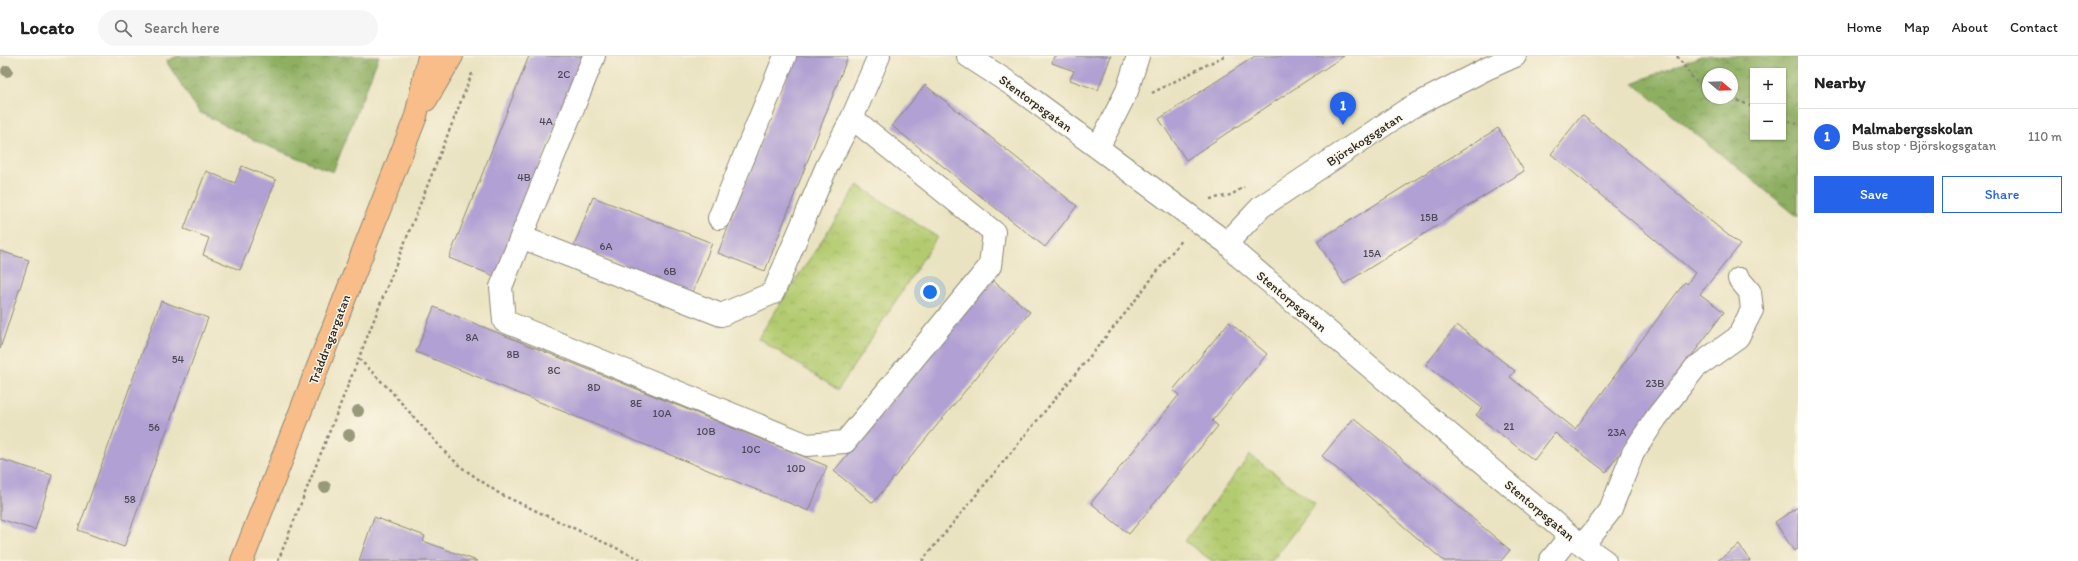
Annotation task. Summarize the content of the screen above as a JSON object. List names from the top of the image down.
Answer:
{
  "streets": {
    "main road": ["Tråddragargatan"],
    "street": ["Stentorpsgatan", "Björskogsgatan"]
  },
  "crossings": [
    ["Stentorpsgatan", "Björskogsgatan"]
  ],
  "house_numbers": [
    "2C",
    "4A",
    "4B",
    "15B",
    "6A",
    "15A",
    "6B",
    "8A",
    "8B",
    "54",
    "8C",
    "23B",
    "8D",
    "8E",
    "10A",
    "21",
    "56",
    "10B",
    "23A",
    "10C",
    "10D",
    "58"
  ],
  "north": "right",
  "page": {
    "header": "Locato",
    "search": "Search here",
    "nav": [
      "Home",
      "Map",
      "About",
      "Contact"
    ],
    "heading": "Nearby",
    "map_buttons": ["+", "−"],
    "pins": "1",
    "list": [
      {
        "mark": "1",
        "name": "Malmabergsskolan",
        "note": "Bus stop · Björskogsgatan",
        "value": "110 m"
      }
    ],
    "buttons": ["Save", "Share"]
  }
}
